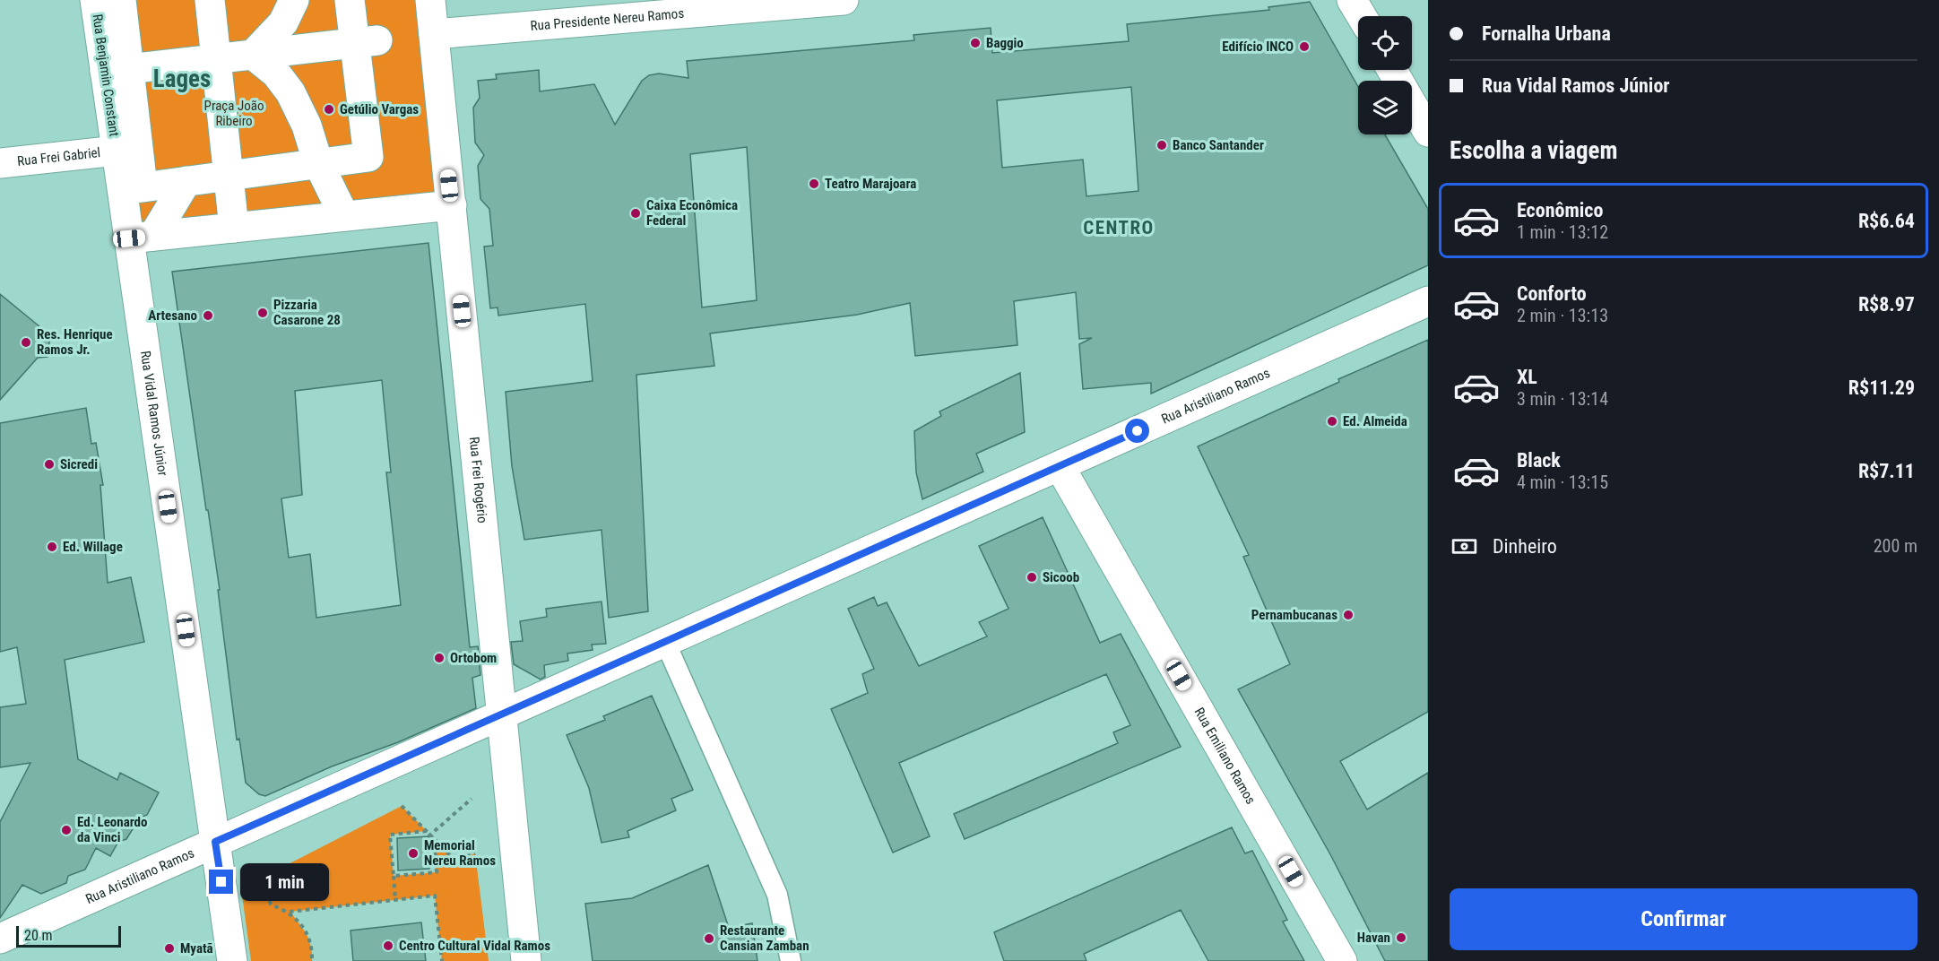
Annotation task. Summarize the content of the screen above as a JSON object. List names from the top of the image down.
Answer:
{
  "streets": {
    "street": [
      "Rua Presidente Nereu Ramos",
      "Rua Benjamin Constant",
      "Rua Frei Gabriel",
      "Rua Aristiliano Ramos",
      "Rua Vidal Ramos Júnior",
      "Rua Frei Rogério",
      "Rua Emiliano Ramos"
    ]
  },
  "crossings": [
    ["Rua Presidente Nereu Ramos", "Rua Frei Rogério"],
    ["Rua Benjamin Constant", "Rua Frei Gabriel"],
    ["Rua Benjamin Constant", "Rua Vidal Ramos Júnior"],
    ["Rua Frei Gabriel", "Rua Vidal Ramos Júnior"],
    ["Rua Aristiliano Ramos", "Rua Vidal Ramos Júnior"],
    ["Rua Aristiliano Ramos", "Rua Frei Rogério"],
    ["Rua Aristiliano Ramos", "Rua Emiliano Ramos"]
  ],
  "districts": ["Lages", "CENTRO"],
  "parks": ["Praça João Ribeiro"],
  "places": [
    "Baggio",
    "Edifício INCO",
    "Getúlio Vargas",
    "Banco Santander",
    "Teatro Marajoara",
    "Caixa Econômica Federal",
    "Pizzaria Casarone 28",
    "Artesano",
    "Res. Henrique Ramos Jr.",
    "Ed. Almeida",
    "Sicredi",
    "Ed. Willage",
    "Sicoob",
    "Pernambucanas",
    "Ortobom",
    "Ed. Leonardo da Vinci",
    "Memorial Nereu Ramos",
    "Havan",
    "Restaurante Cansian Zamban",
    "Centro Cultural Vidal Ramos",
    "Myatã"
  ],
  "scale_bar": "20 m",
  "page": {
    "banner": ["Fornalha Urbana", "Rua Vidal Ramos Júnior"],
    "heading": "Escolha a viagem",
    "list": [
      {
        "name": "Econômico",
        "note": "1 min · 13:12",
        "value": "R$6.64"
      },
      {
        "name": "Conforto",
        "note": "2 min · 13:13",
        "value": "R$8.97"
      },
      {
        "name": "XL",
        "note": "3 min · 13:14",
        "value": "R$11.29"
      },
      {
        "name": "Black",
        "note": "4 min · 13:15",
        "value": "R$7.11"
      }
    ],
    "pay": ["Dinheiro", "200 m"],
    "bubble": "1 min",
    "buttons": "Confirmar",
    "scale": "20 m"
  }
}
